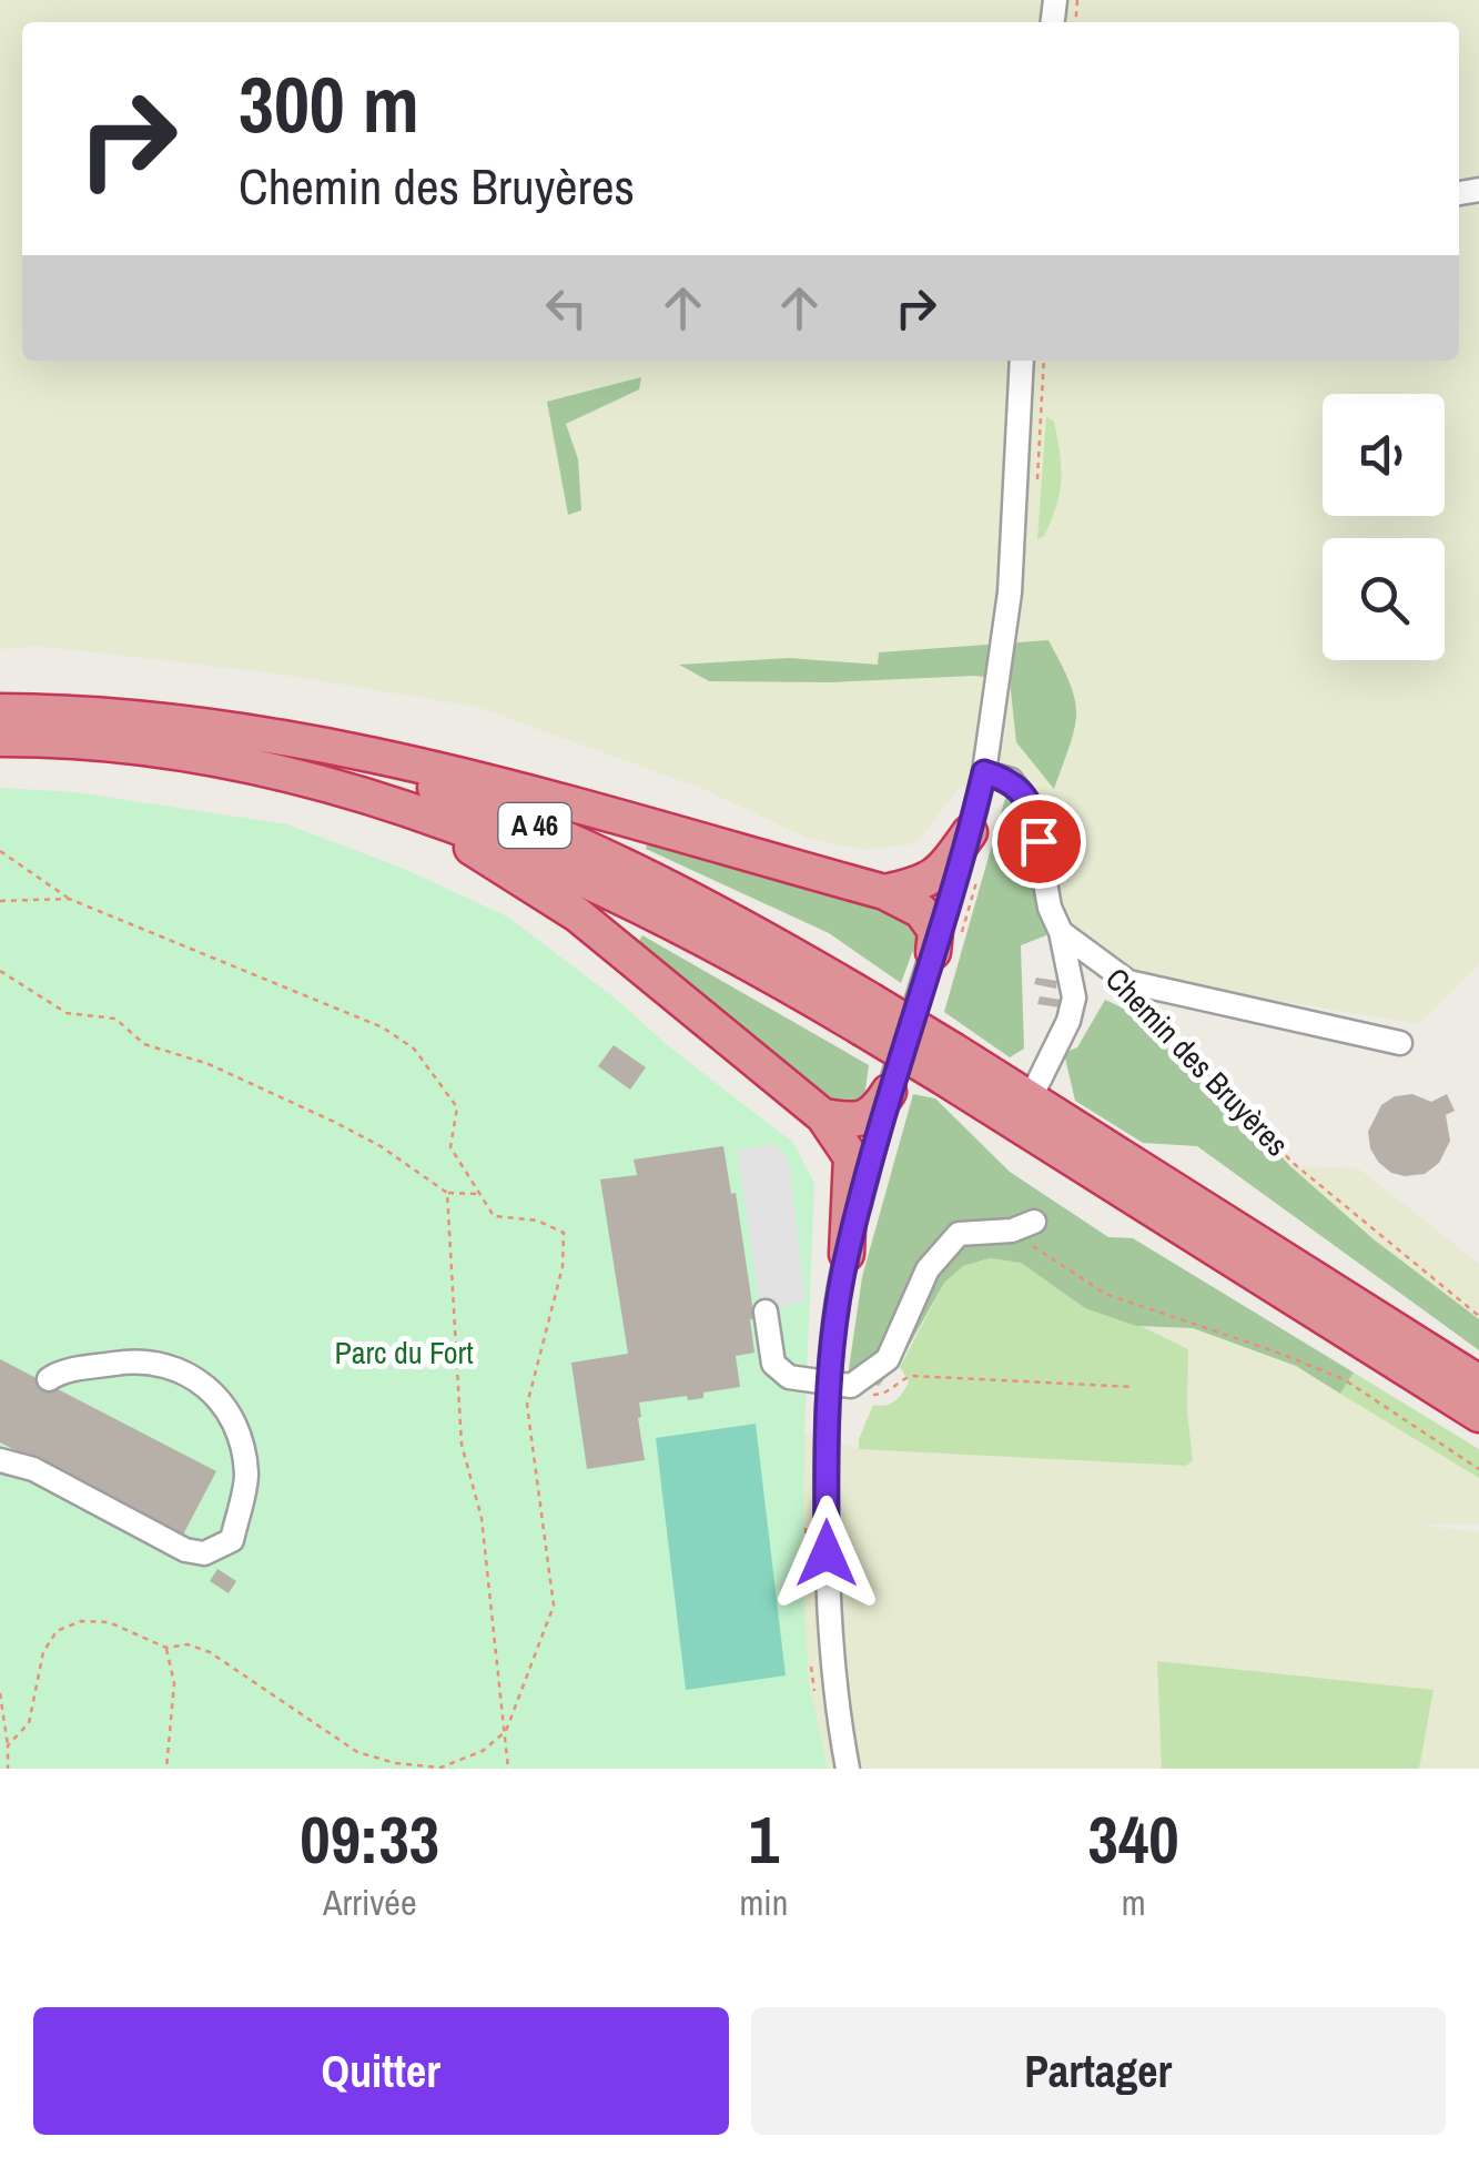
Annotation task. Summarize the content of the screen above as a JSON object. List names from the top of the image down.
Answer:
{
  "streets": {
    "highway": ["A 46"],
    "street": ["Chemin des Bruyères"]
  },
  "parks": ["Parc du Fort"],
  "page": {
    "turn": ["300 m", "Chemin des Bruyères"],
    "eta": [
      "09:33",
      "Arrivée",
      "1",
      "min",
      "340",
      "m"
    ],
    "buttons": ["Quitter", "Partager"]
  }
}
